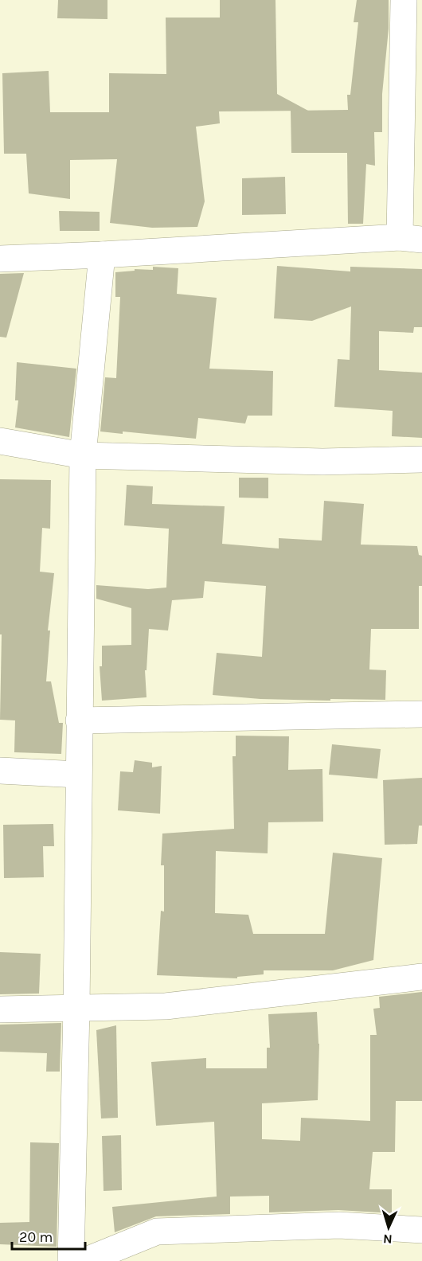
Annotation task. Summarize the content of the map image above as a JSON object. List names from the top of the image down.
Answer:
{
  "scale_bar": "20 m",
  "north": "bottom"
}
